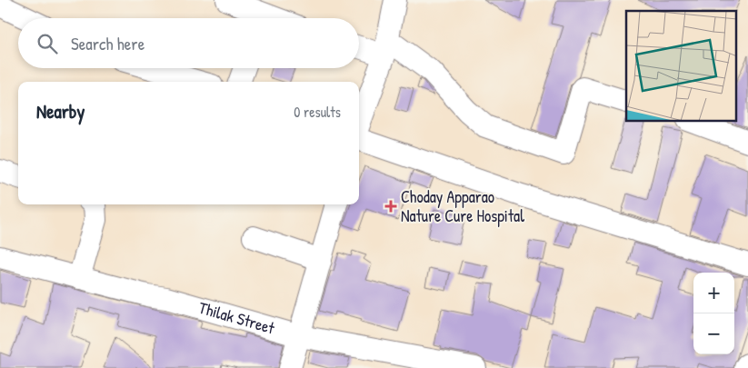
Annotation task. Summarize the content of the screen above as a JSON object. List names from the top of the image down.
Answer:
{
  "streets": {
    "street": ["Thilak Street"]
  },
  "places": {
    "health": ["Choday Apparao Nature Cure Hospital"]
  },
  "page": {
    "search": "Search here",
    "heading": ["Nearby", "0 results"],
    "map_buttons": ["+", "−"]
  }
}
